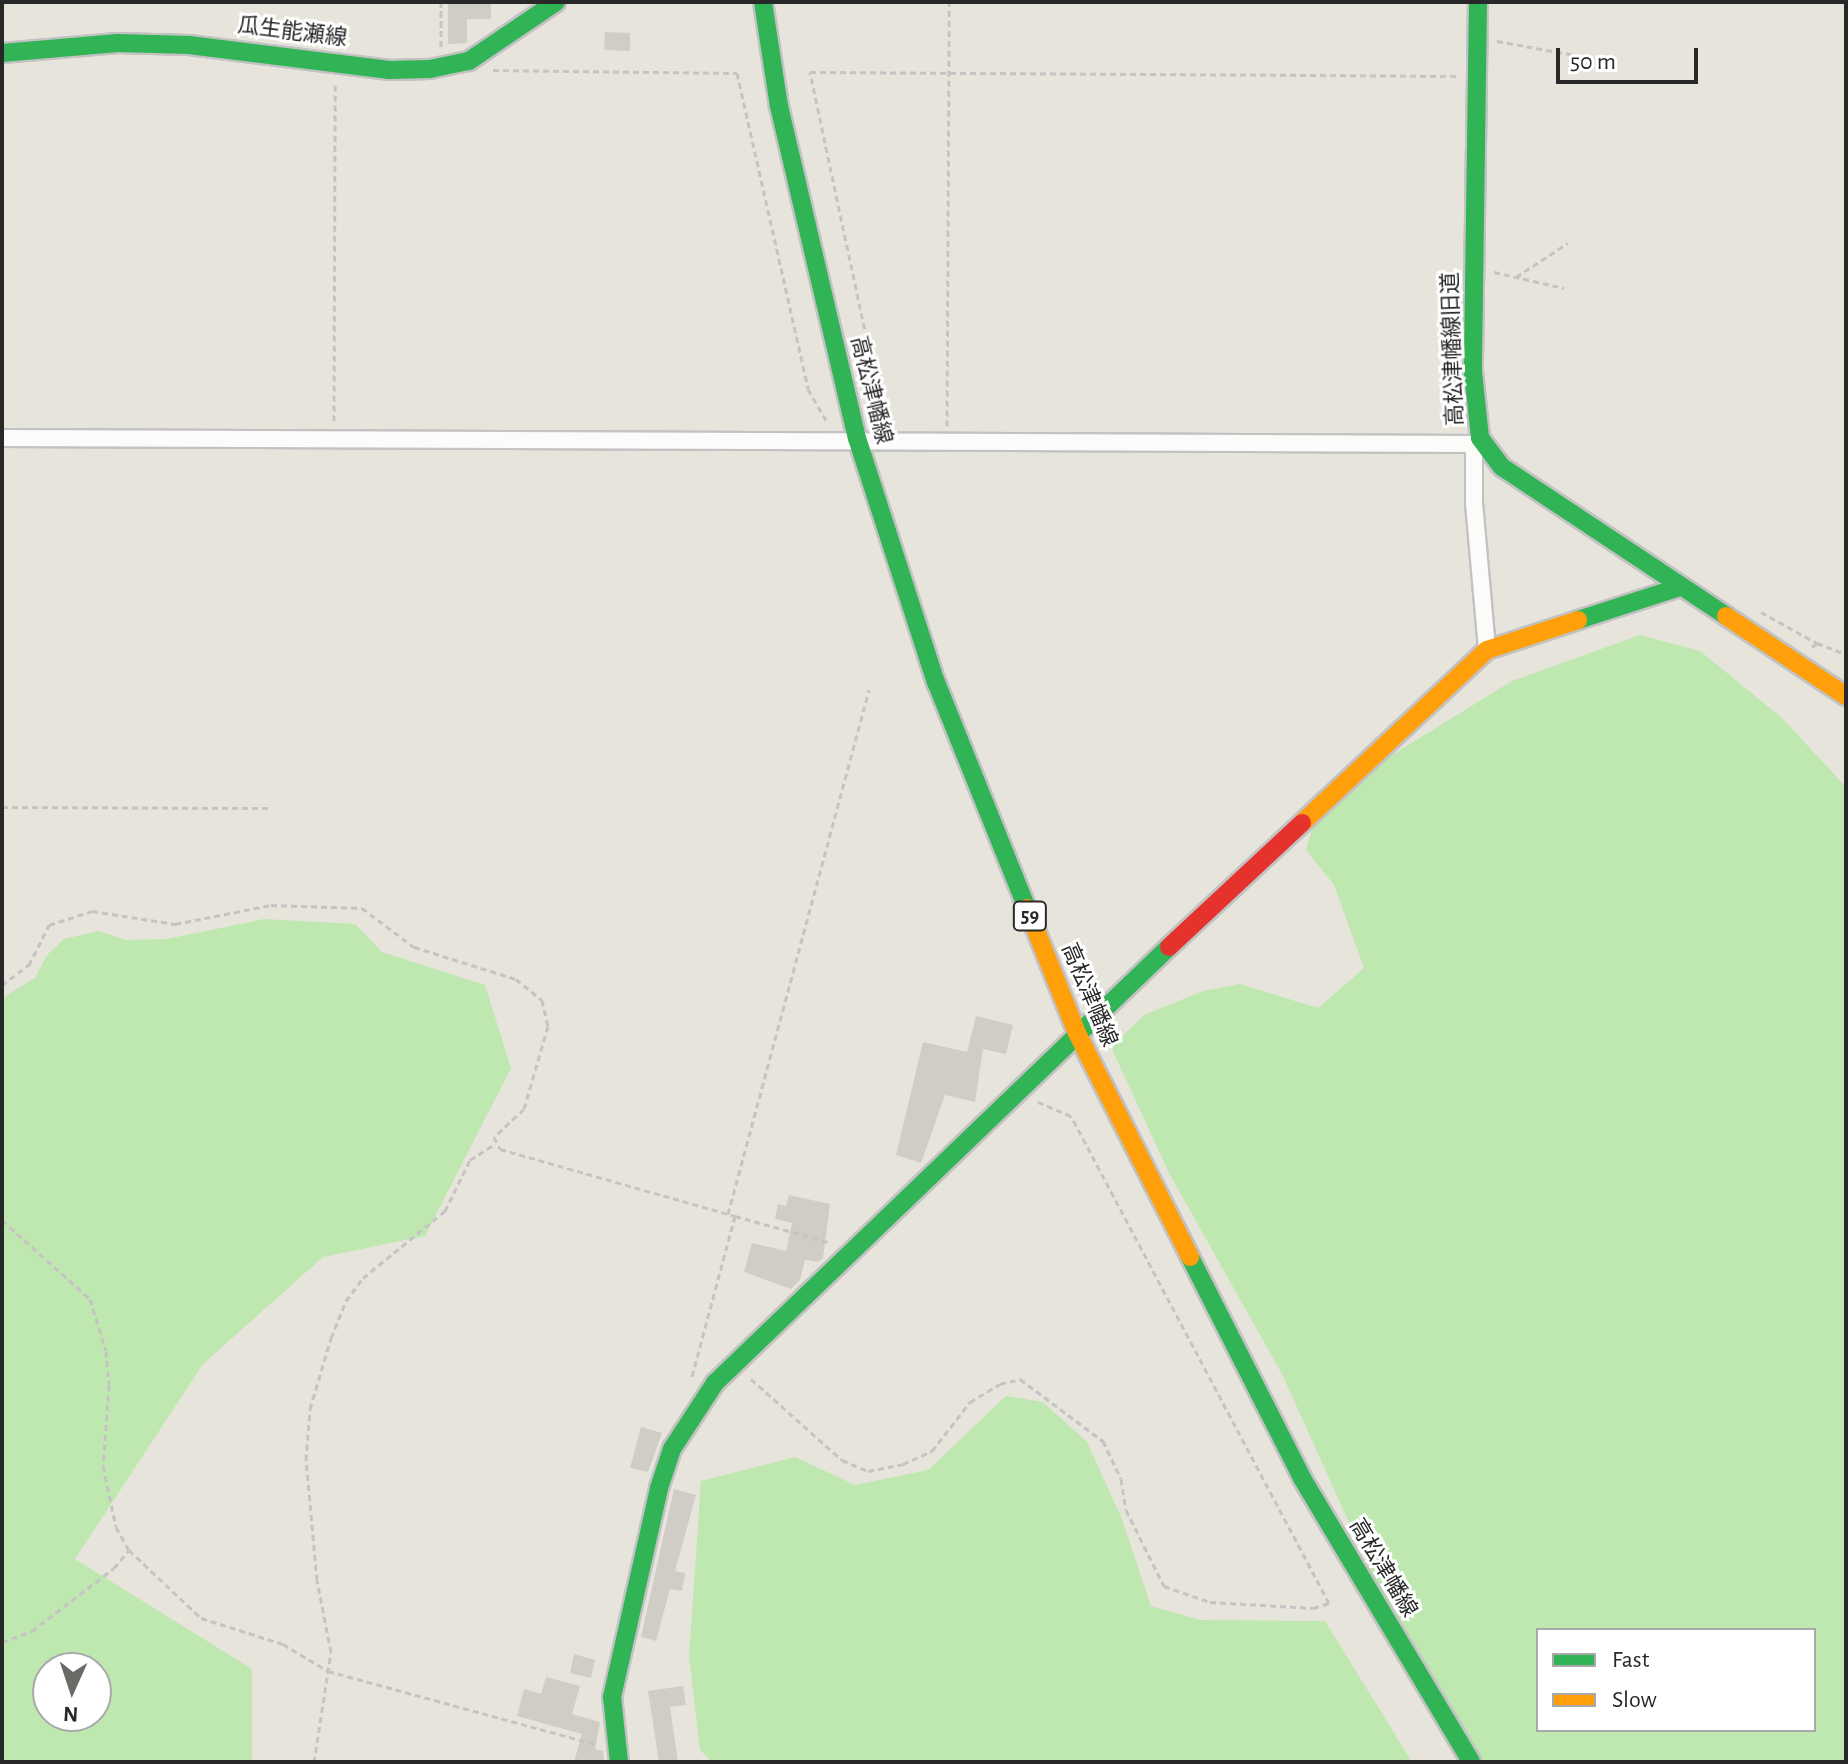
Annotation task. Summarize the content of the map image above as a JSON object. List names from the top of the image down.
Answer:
{
  "streets": {
    "street": [
      "瓜生能瀬線",
      "高松津幡線旧道",
      "高松津幡線",
      "59"
    ]
  },
  "legend": ["Fast", "Slow"],
  "scale_bar": "50 m",
  "north": "bottom"
}
